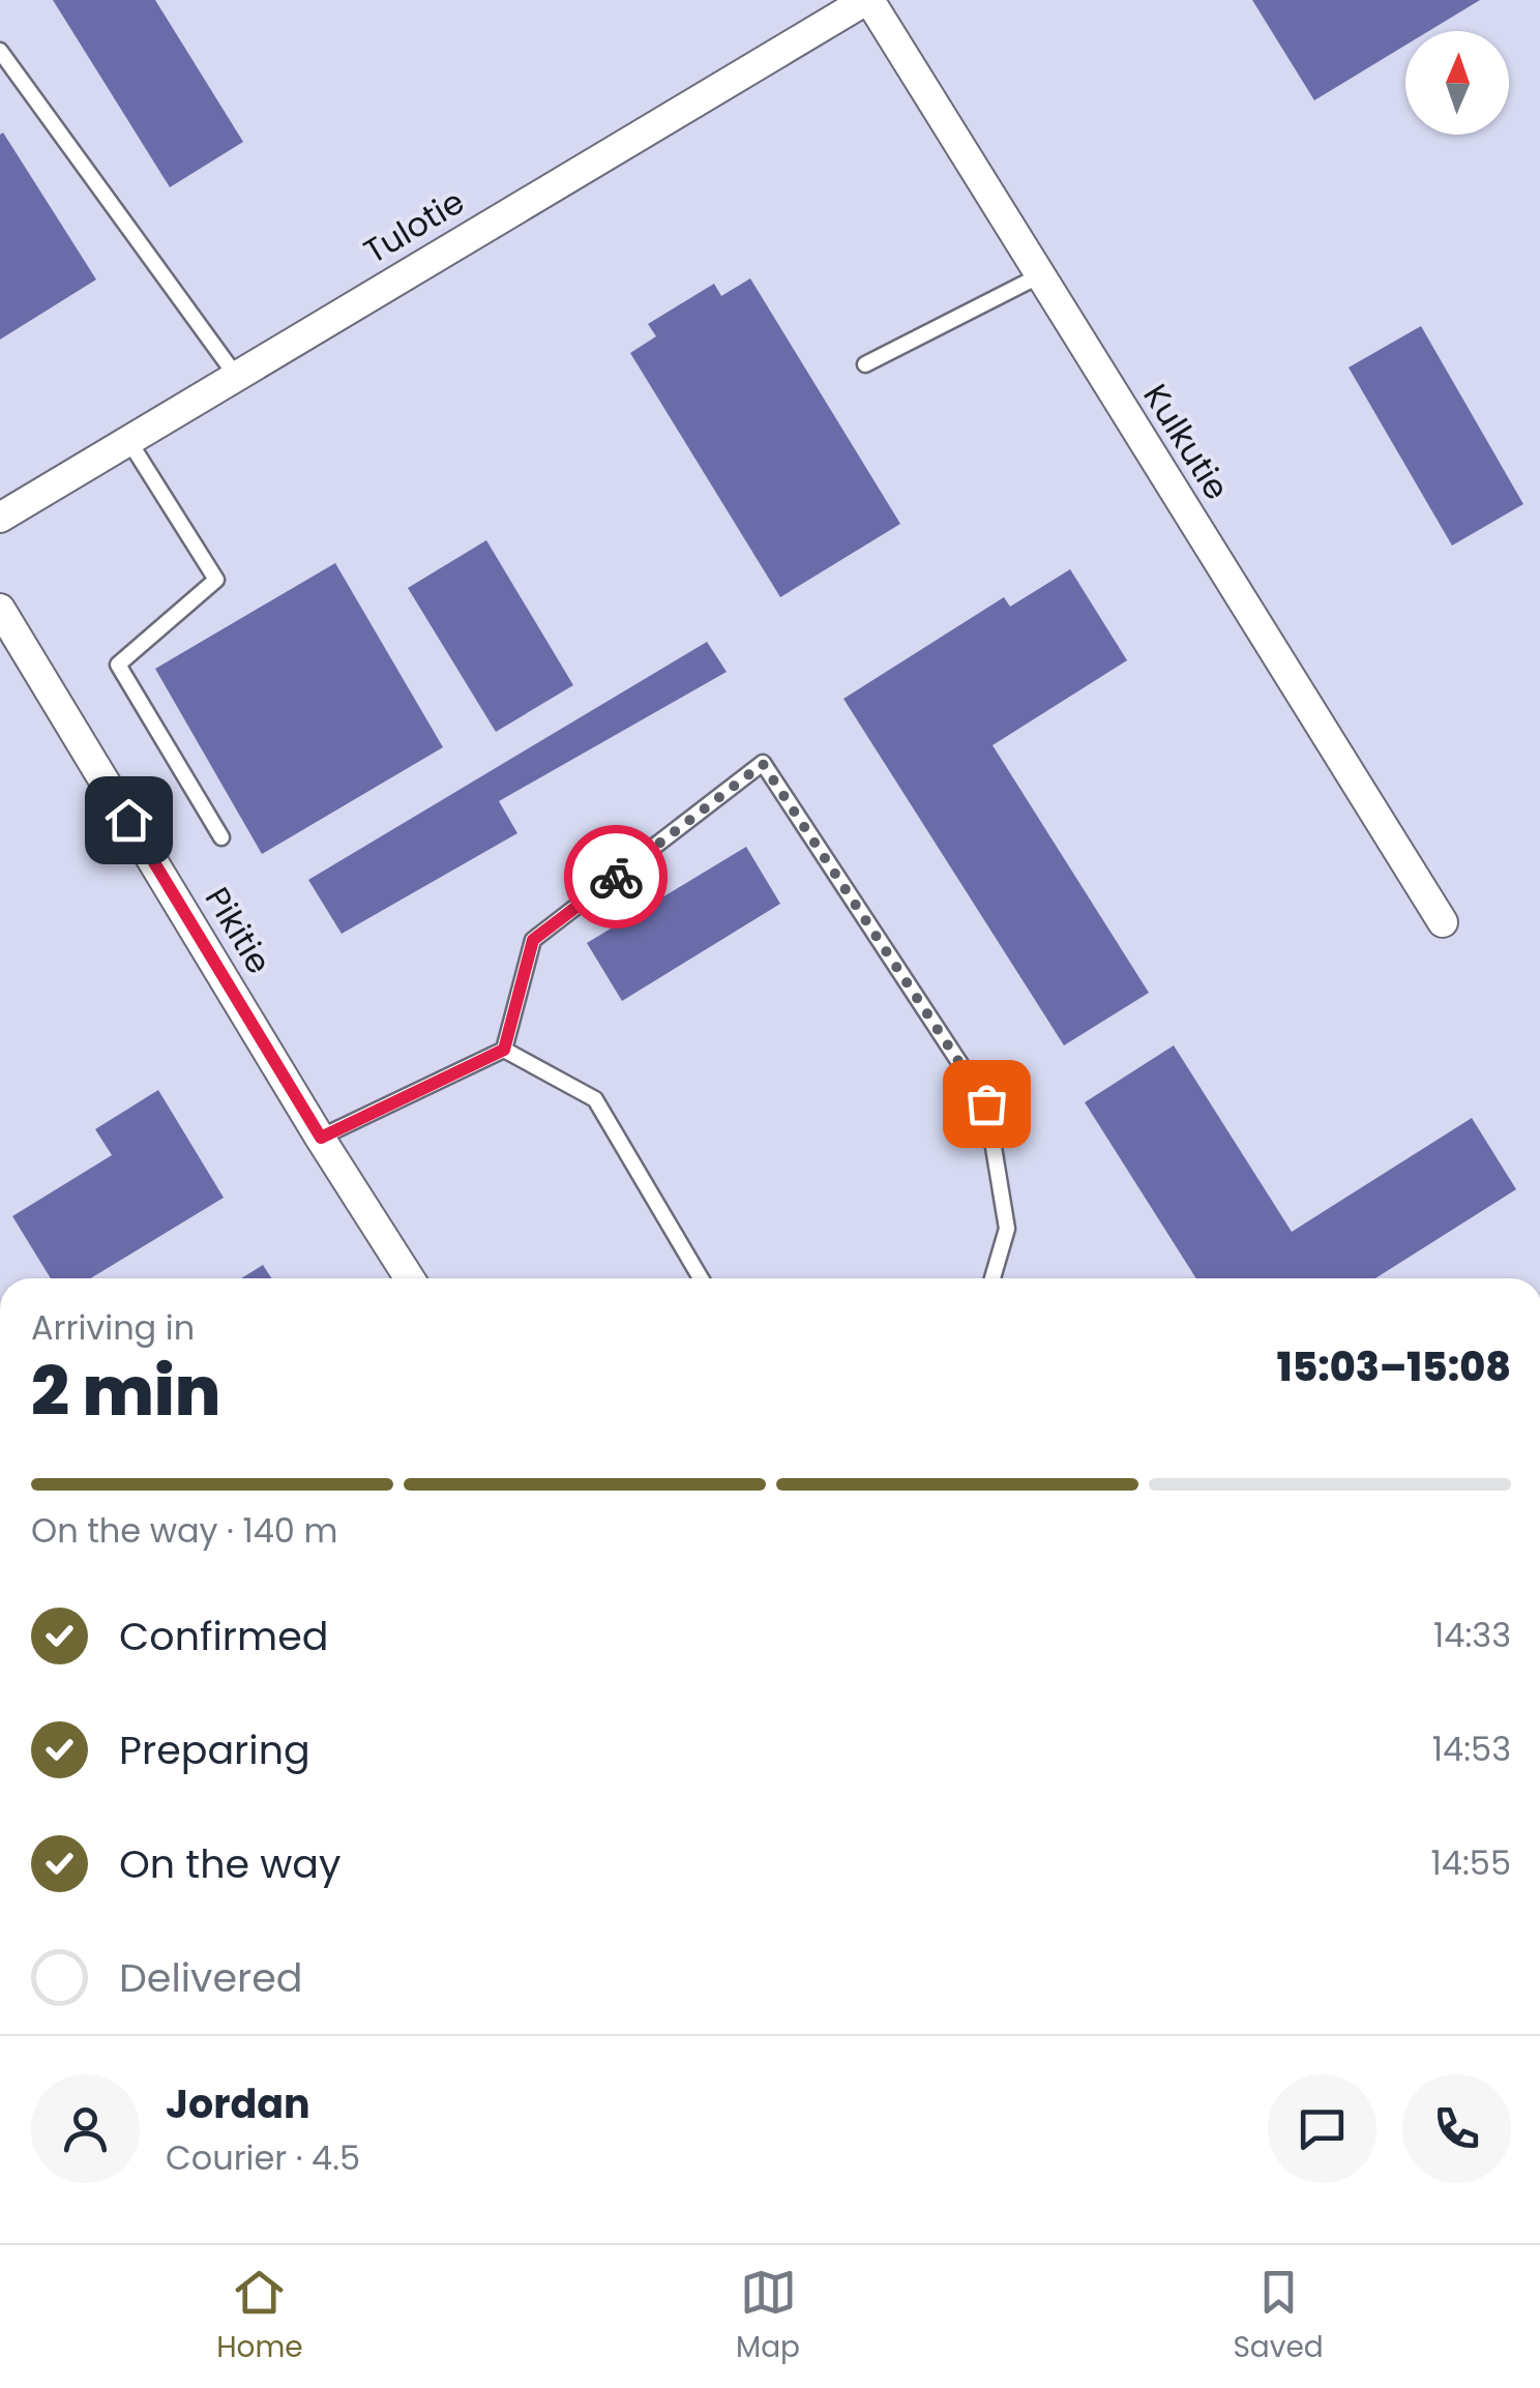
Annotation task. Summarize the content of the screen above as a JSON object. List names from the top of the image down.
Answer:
{
  "streets": {
    "street": ["Tulotie", "Kulkutie", "Pikitie"]
  },
  "crossings": [
    ["Tulotie", "Kulkutie"]
  ],
  "north": "top",
  "page": {
    "heading": ["2 min", "Arriving in", "15:03–15:08"],
    "panel": ["Jordan", "Courier · 4.5"],
    "bar": "On the way · 140 m",
    "list": [
      ["Confirmed", "14:33"],
      ["Preparing", "14:53"],
      ["On the way", "14:55"],
      "Delivered"
    ],
    "tabs": ["Home", "Map", "Saved"]
  }
}
